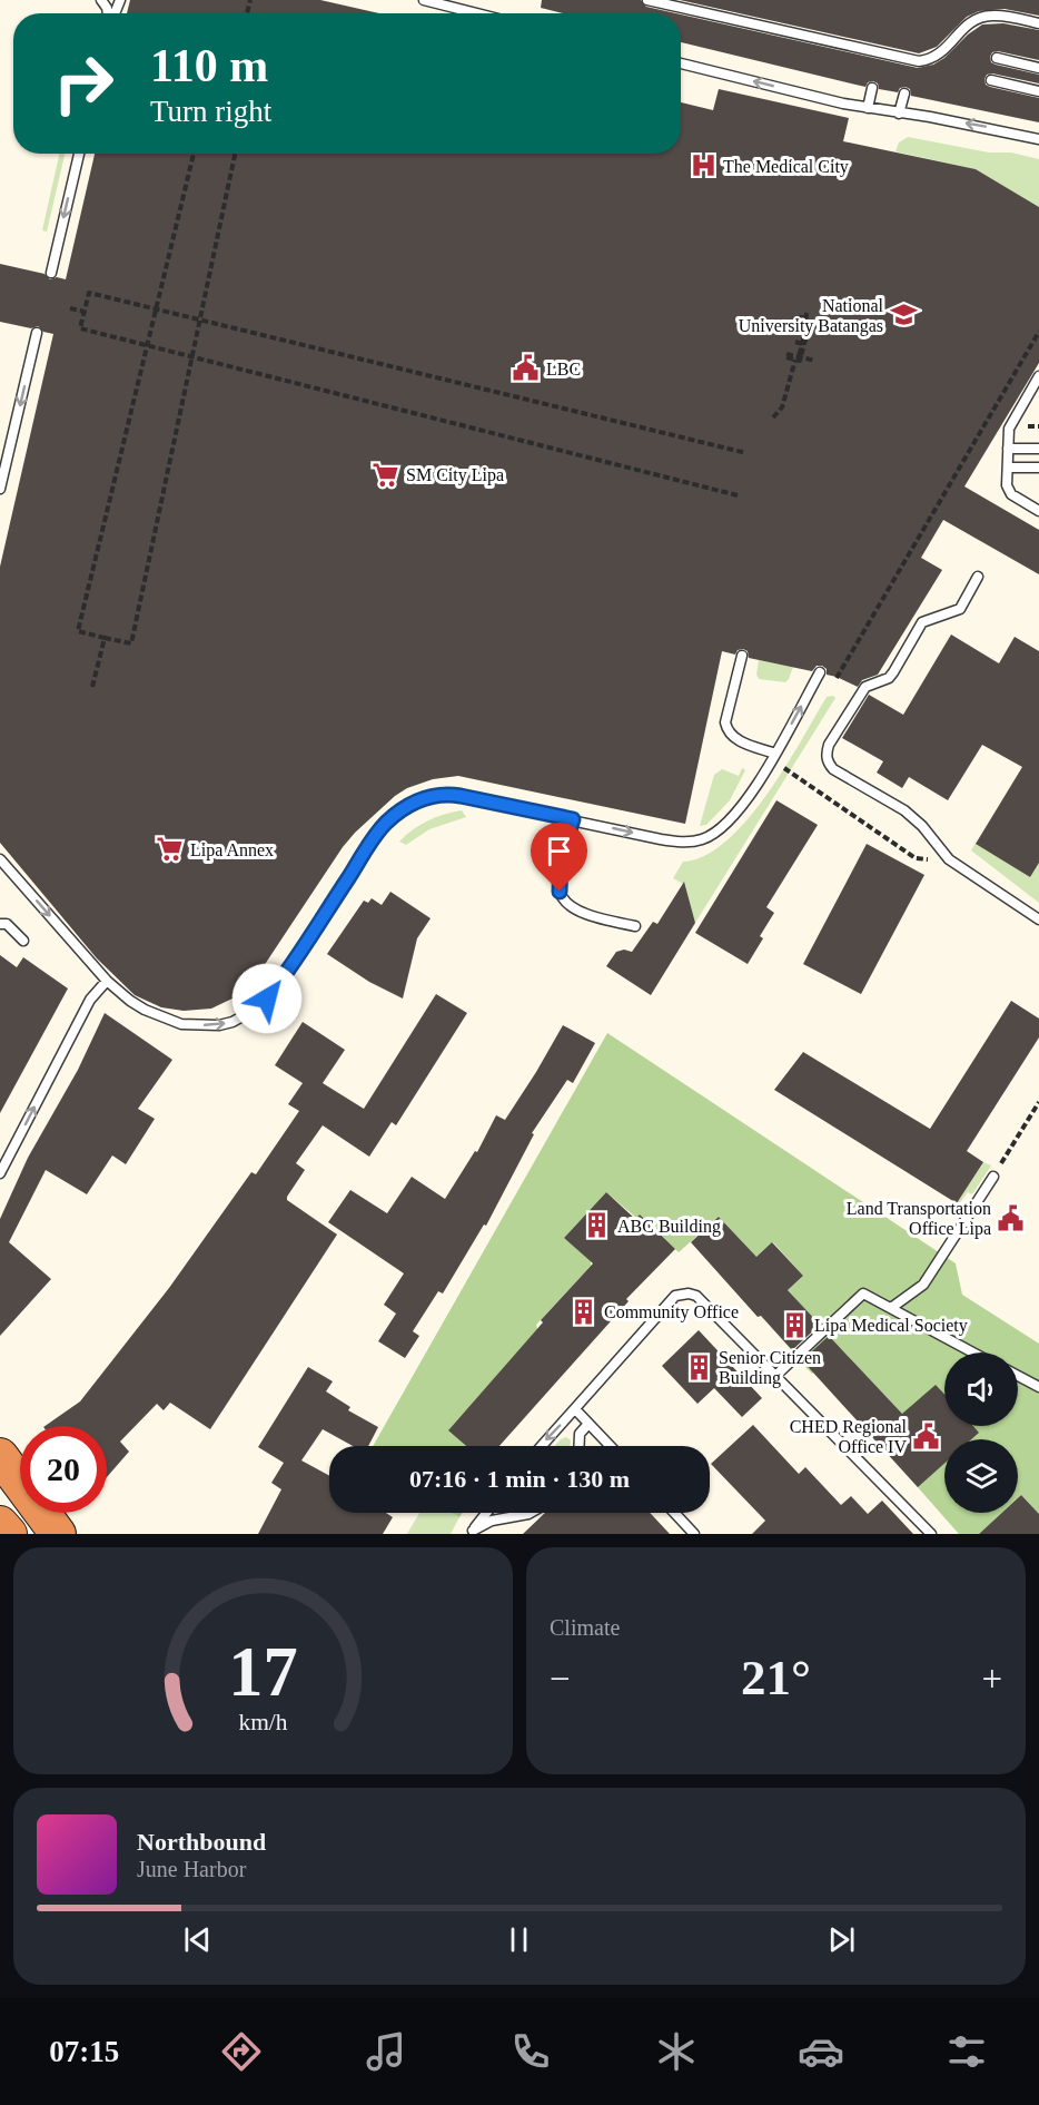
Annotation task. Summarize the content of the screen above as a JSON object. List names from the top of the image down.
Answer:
{
  "places": {
    "hospital": ["The Medical City"],
    "school or university": ["National University Batangas"],
    "public building": ["LBC", "Land Transportation Office Lipa", "CHED Regional Office IV"],
    "supermarket": ["SM City Lipa", "Lipa Annex"],
    "building": [
      "ABC Building",
      "Community Office",
      "Lipa Medical Society",
      "Senior Citizen Building"
    ]
  },
  "page": {
    "turn": ["110 m", "Turn right"],
    "limit": "20",
    "trip": "07:16 · 1 min · 130 m",
    "tile": "Climate",
    "heat": ["−", "21°", "+"],
    "song": ["Northbound", "June Harbor"],
    "tabs": "07:15",
    "gauge": ["17", "km/h"]
  }
}
